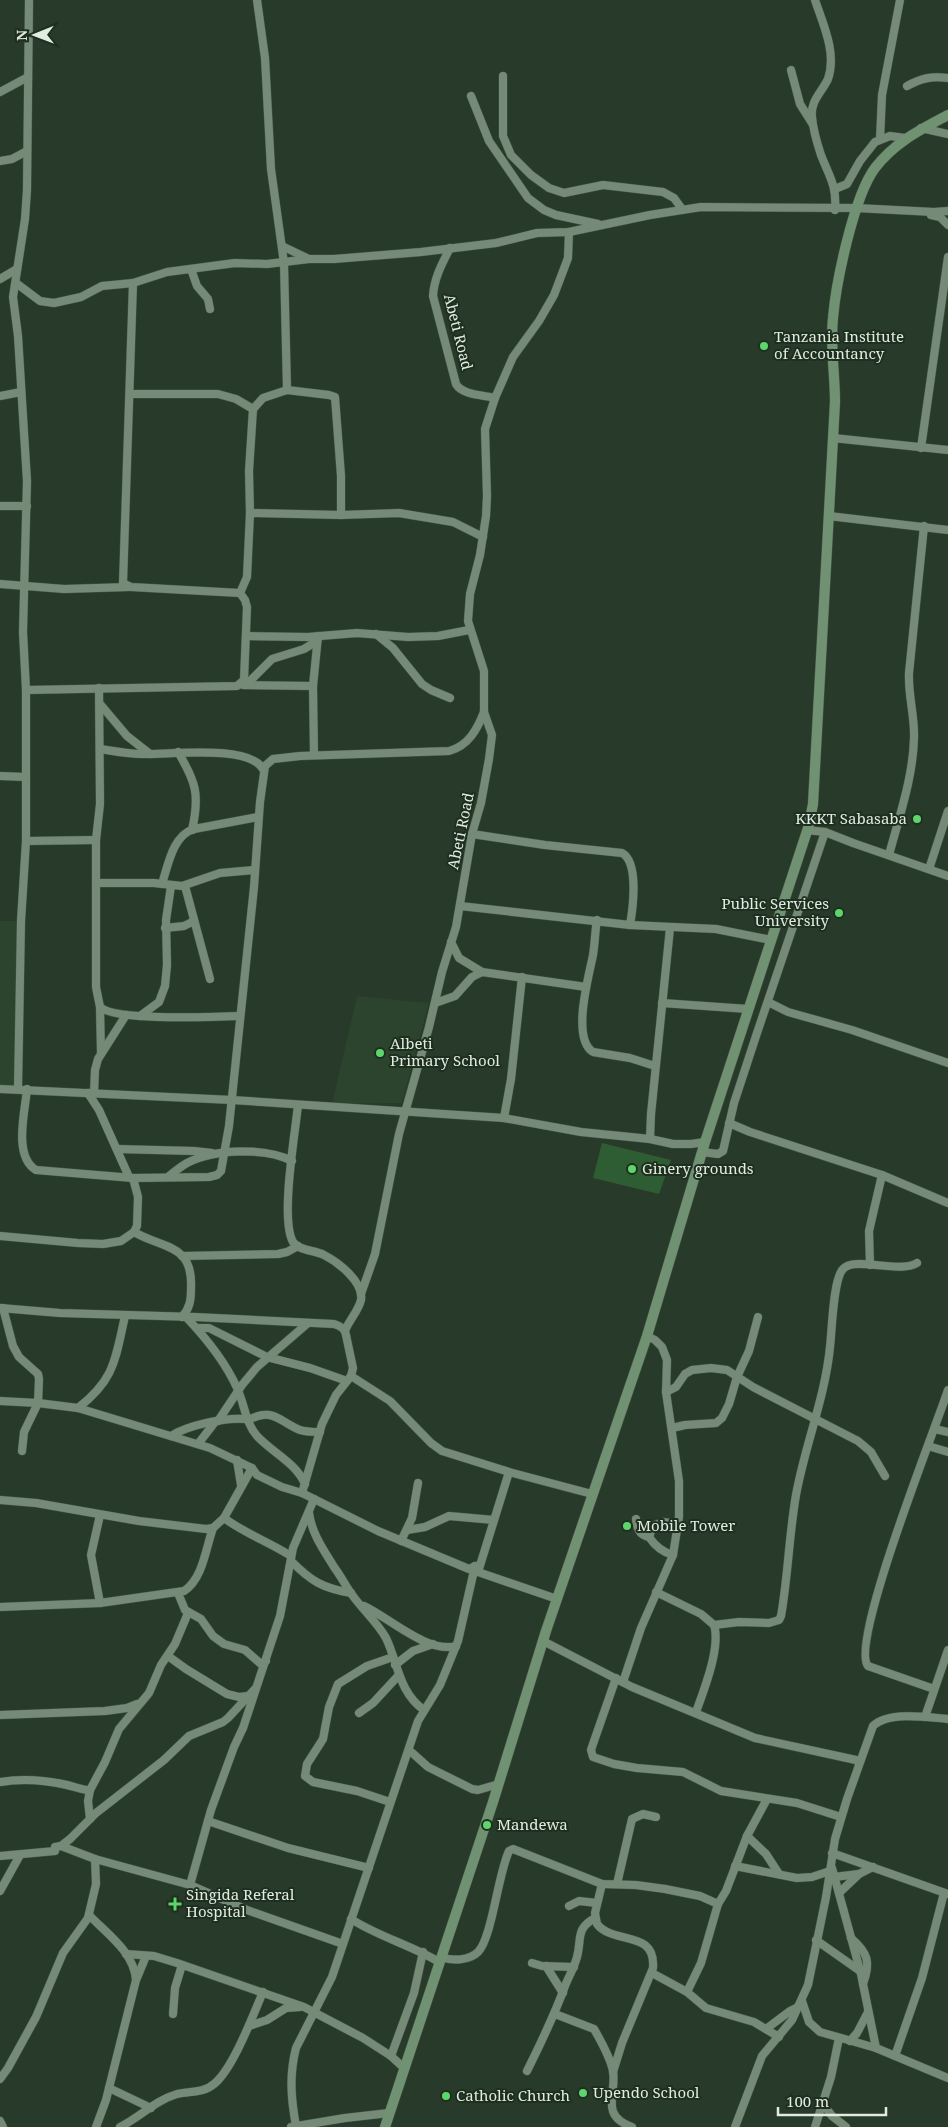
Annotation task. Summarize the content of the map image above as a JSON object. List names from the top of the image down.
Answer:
{
  "streets": {
    "street": ["Abeti Road"]
  },
  "places": {
    "other": [
      "Tanzania Institute of Accountancy",
      "KKKT Sabasaba",
      "Public Services University",
      "Albeti Primary School",
      "Ginery grounds",
      "Mobile Tower",
      "Mandewa",
      "Upendo School",
      "Catholic Church"
    ],
    "health": ["Singida Referal Hospital"]
  },
  "scale_bar": "100 m",
  "north": "left"
}
